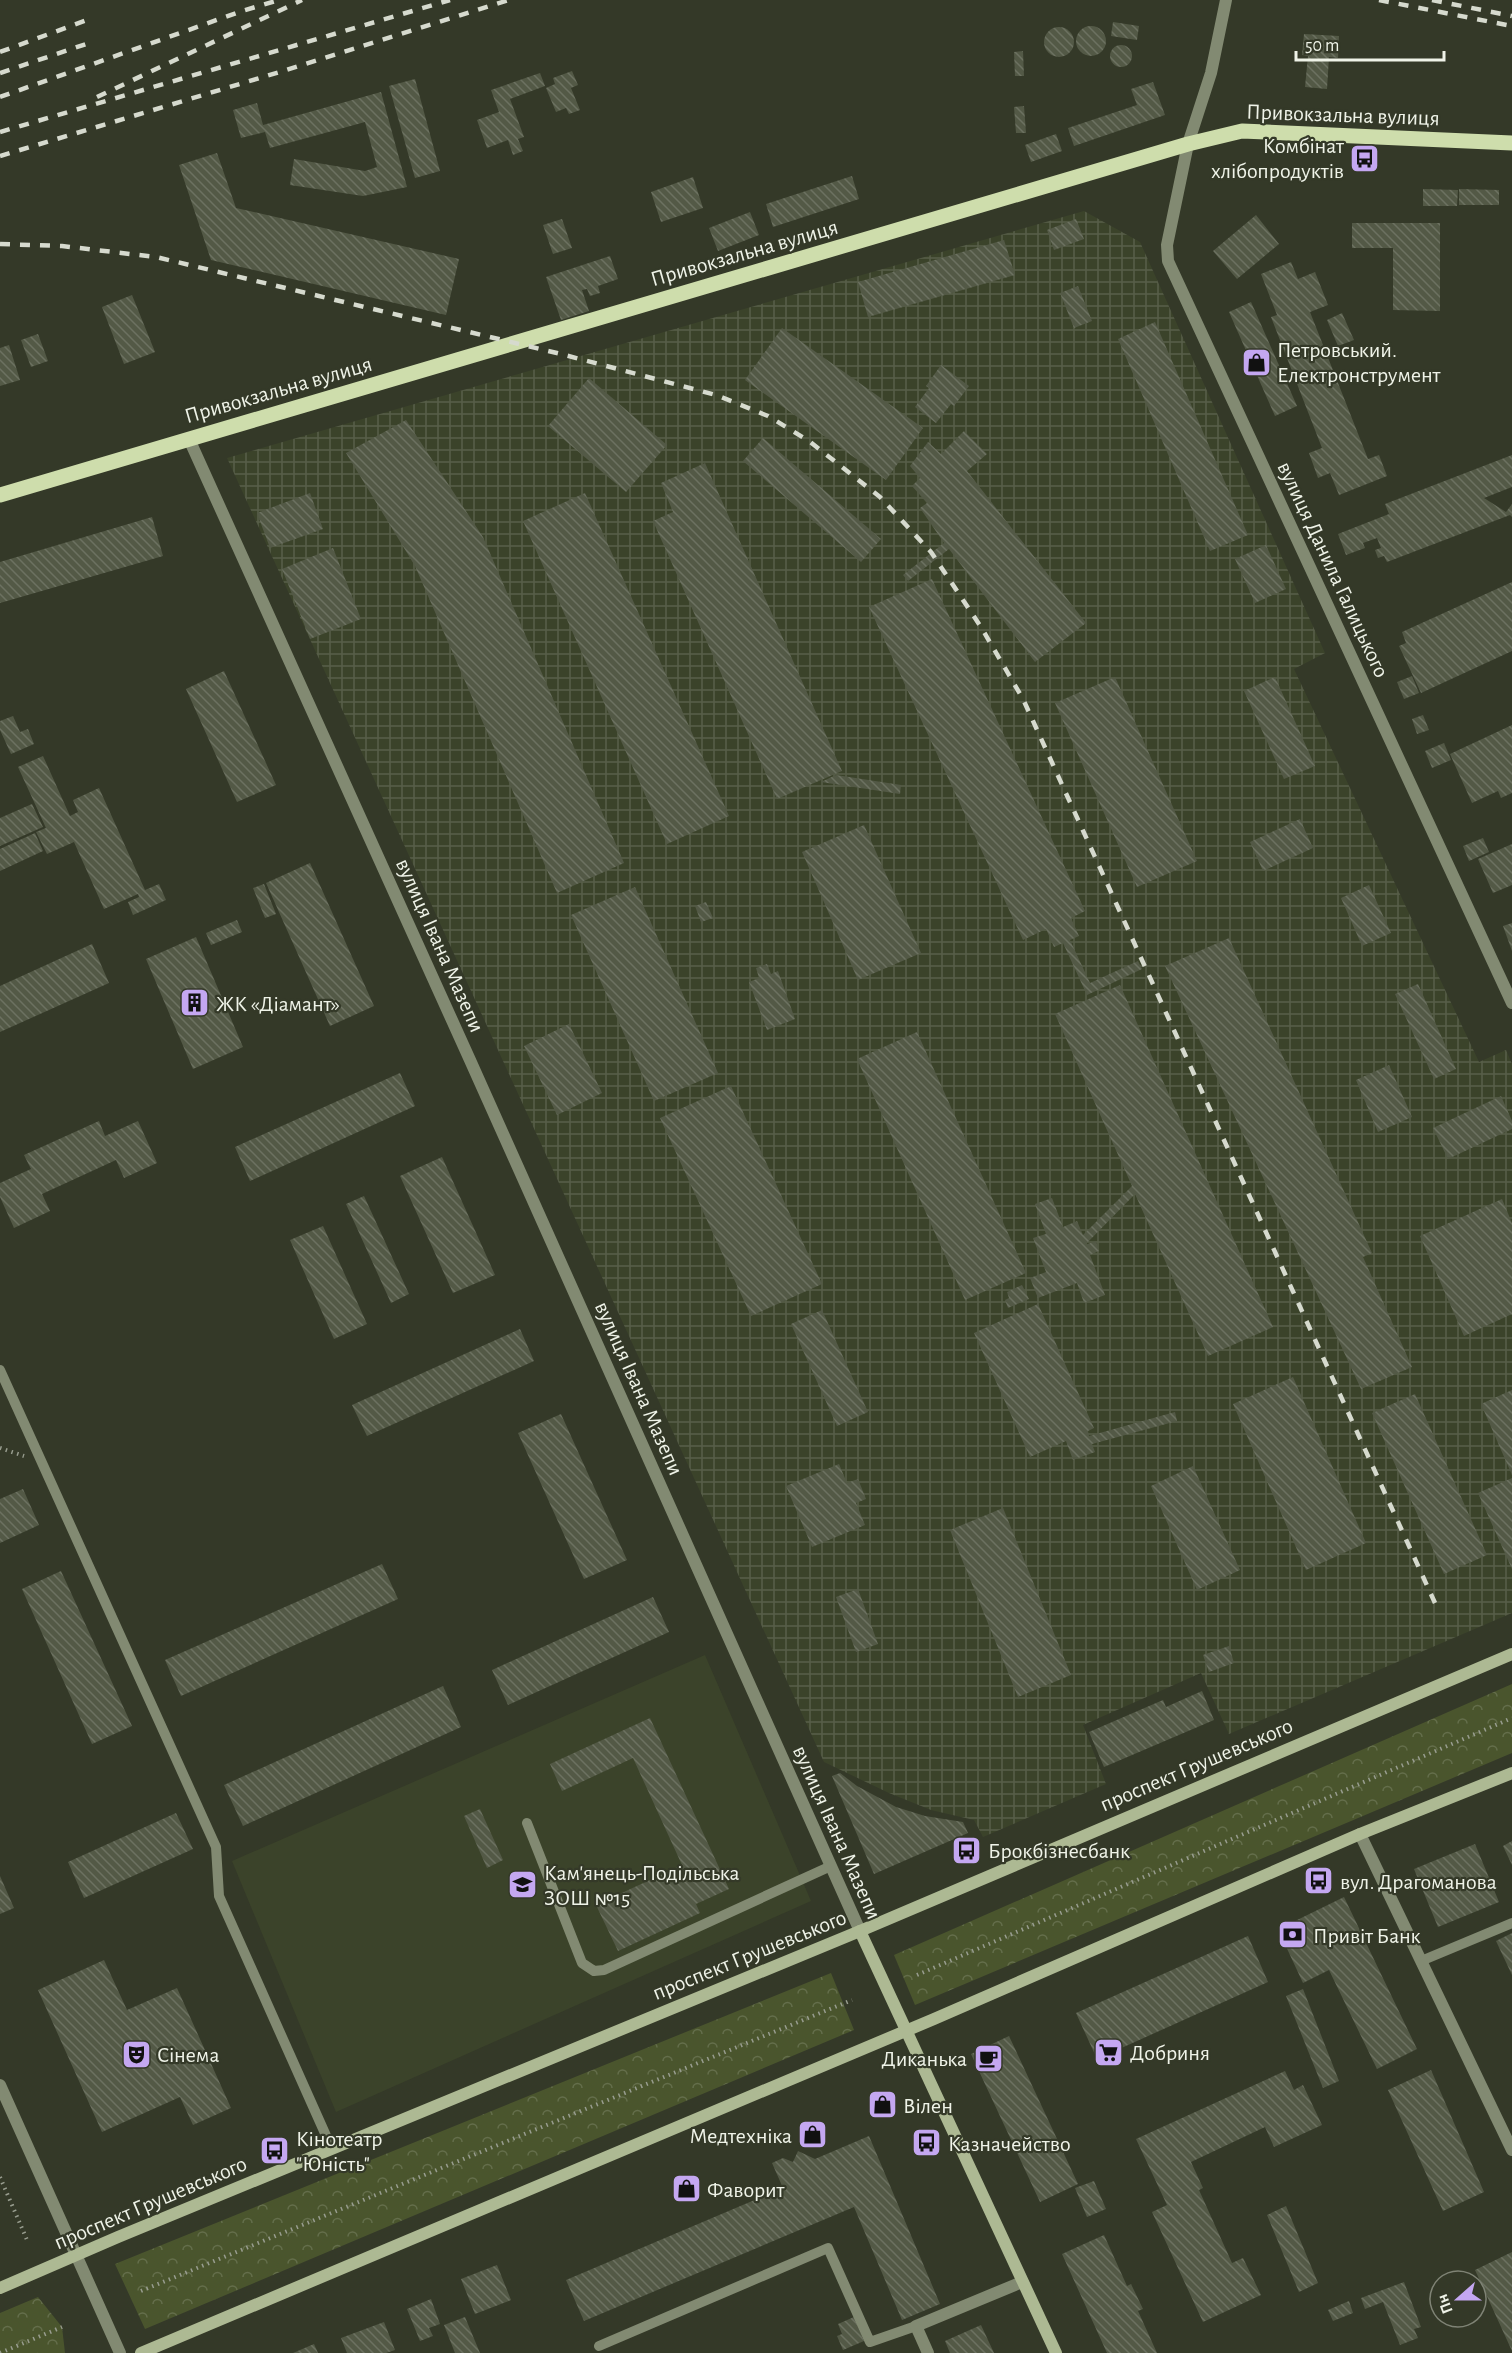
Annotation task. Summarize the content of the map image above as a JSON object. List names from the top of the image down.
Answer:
{
  "streets": {
    "main road": ["Привокзальна вулиця", "вулиця Івана Мазепи", "проспект Грушевського"],
    "street": ["вулиця Данила Галицького"]
  },
  "crossings": [
    ["Привокзальна вулиця", "вулиця Данила Галицького"],
    ["Привокзальна вулиця", "вулиця Івана Мазепи"],
    ["вулиця Івана Мазепи", "проспект Грушевського"]
  ],
  "places": {
    "bus stop": [
      "Комбінат хлібопродуктів",
      "Брокбізнесбанк",
      "вул. Драгоманова",
      "Казначейство",
      "Кінотеатр \"Юність\""
    ],
    "shop": [
      "Петровський. Електронструмент",
      "Вiлен",
      "Медтехніка",
      "Фаворит"
    ],
    "building": ["ЖК «Діамант»"],
    "school or university": ["Кам'янець-Подільська ЗОШ №15"],
    "bank": ["Привіт Банк"],
    "supermarket": ["Добриня"],
    "theatre": ["Сінема"],
    "cafe": ["Диканька"]
  },
  "scale_bar": "50 m",
  "north": "left"
}
